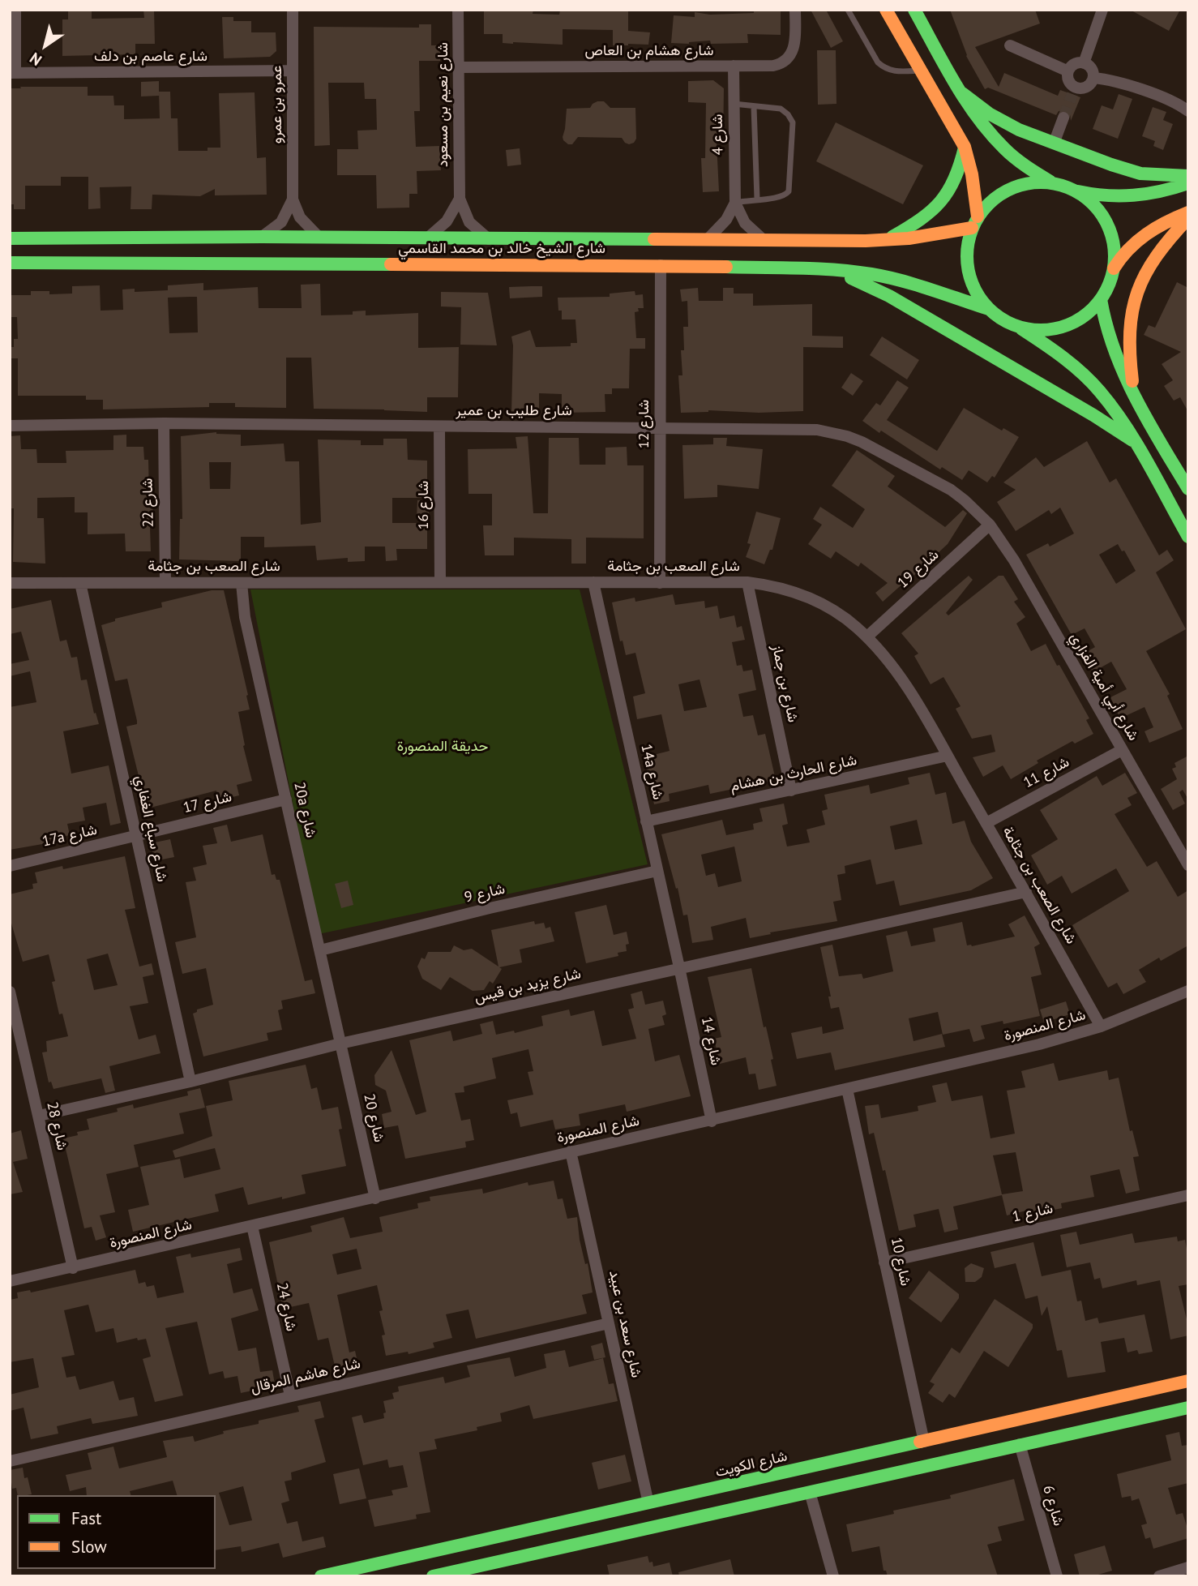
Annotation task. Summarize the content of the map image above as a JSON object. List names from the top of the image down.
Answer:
{
  "streets": {
    "main road": ["شارع الشيخ خالد بن محمد القاسمي", "شارع الكويت"],
    "street": [
      "شارع هشام بن العاص",
      "شارع عاصم بن دلف",
      "عمرو بن عمرو",
      "شارع نعيم بن مسعود",
      "شارع 4",
      "شارع طليب بن عمير",
      "شارع 12",
      "شارع 22",
      "شارع 16",
      "شارع الصعب بن جثامة",
      "شارع 19",
      "شارع بن جماز",
      "شارع أبي أمية الفزاري",
      "14a شارع",
      "شارع 11",
      "شارع الحارث بن هشام",
      "شارع 17",
      "20a شارع",
      "شارع سباع الغفاري",
      "17a شارع",
      "شارع 9",
      "شارع يزيد بن قيس",
      "شارع المنصورة",
      "شارع 14",
      "شارع 20",
      "شارع 28",
      "شارع 1",
      "شارع 10",
      "شارع 24",
      "شارع سعد بن عبيد",
      "شارع هاشم المرقال",
      "شارع 6"
    ]
  },
  "crossings": [
    ["شارع هشام بن العاص", "شارع نعيم بن مسعود"],
    ["شارع هشام بن العاص", "شارع 4"],
    ["شارع عاصم بن دلف", "عمرو بن عمرو"],
    ["شارع نعيم بن مسعود", "شارع الشيخ خالد بن محمد القاسمي"],
    ["شارع 4", "شارع الشيخ خالد بن محمد القاسمي"],
    ["شارع الشيخ خالد بن محمد القاسمي", "شارع 12"],
    ["شارع طليب بن عمير", "شارع 12"],
    ["شارع طليب بن عمير", "شارع 22"],
    ["شارع طليب بن عمير", "شارع 16"],
    ["شارع طليب بن عمير", "شارع 19"],
    ["شارع طليب بن عمير", "شارع أبي أمية الفزاري"],
    ["شارع 12", "شارع الصعب بن جثامة"],
    ["شارع 22", "شارع الصعب بن جثامة"],
    ["شارع 16", "شارع الصعب بن جثامة"],
    ["شارع الصعب بن جثامة", "شارع 19"],
    ["شارع الصعب بن جثامة", "شارع بن جماز"],
    ["شارع الصعب بن جثامة", "14a شارع"],
    ["شارع الصعب بن جثامة", "شارع 11"],
    ["شارع الصعب بن جثامة", "شارع الحارث بن هشام"],
    ["شارع الصعب بن جثامة", "20a شارع"],
    ["شارع الصعب بن جثامة", "شارع سباع الغفاري"],
    ["شارع الصعب بن جثامة", "شارع يزيد بن قيس"],
    ["شارع الصعب بن جثامة", "شارع المنصورة"],
    ["شارع 19", "شارع أبي أمية الفزاري"],
    ["شارع بن جماز", "شارع الحارث بن هشام"],
    ["شارع أبي أمية الفزاري", "شارع 11"],
    ["14a شارع", "شارع الحارث بن هشام"],
    ["14a شارع", "شارع 9"],
    ["14a شارع", "شارع يزيد بن قيس"],
    ["14a شارع", "شارع 14"],
    ["شارع 17", "20a شارع"],
    ["شارع 17", "شارع سباع الغفاري"],
    ["شارع 17", "17a شارع"],
    ["20a شارع", "شارع 9"],
    ["20a شارع", "شارع يزيد بن قيس"],
    ["20a شارع", "شارع 20"],
    ["شارع سباع الغفاري", "17a شارع"],
    ["شارع سباع الغفاري", "شارع يزيد بن قيس"],
    ["شارع يزيد بن قيس", "شارع 14"],
    ["شارع يزيد بن قيس", "شارع 20"],
    ["شارع يزيد بن قيس", "شارع 28"],
    ["شارع المنصورة", "شارع 14"],
    ["شارع المنصورة", "شارع 20"],
    ["شارع المنصورة", "شارع 28"],
    ["شارع المنصورة", "شارع 10"],
    ["شارع المنصورة", "شارع 24"],
    ["شارع المنصورة", "شارع سعد بن عبيد"],
    ["شارع 1", "شارع 10"],
    ["شارع 10", "شارع الكويت"],
    ["شارع 24", "شارع هاشم المرقال"],
    ["شارع سعد بن عبيد", "شارع هاشم المرقال"],
    ["شارع سعد بن عبيد", "شارع الكويت"]
  ],
  "parks": ["حديقة المنصورة"],
  "legend": ["Fast", "Slow"],
  "north": "bottom left"
}
